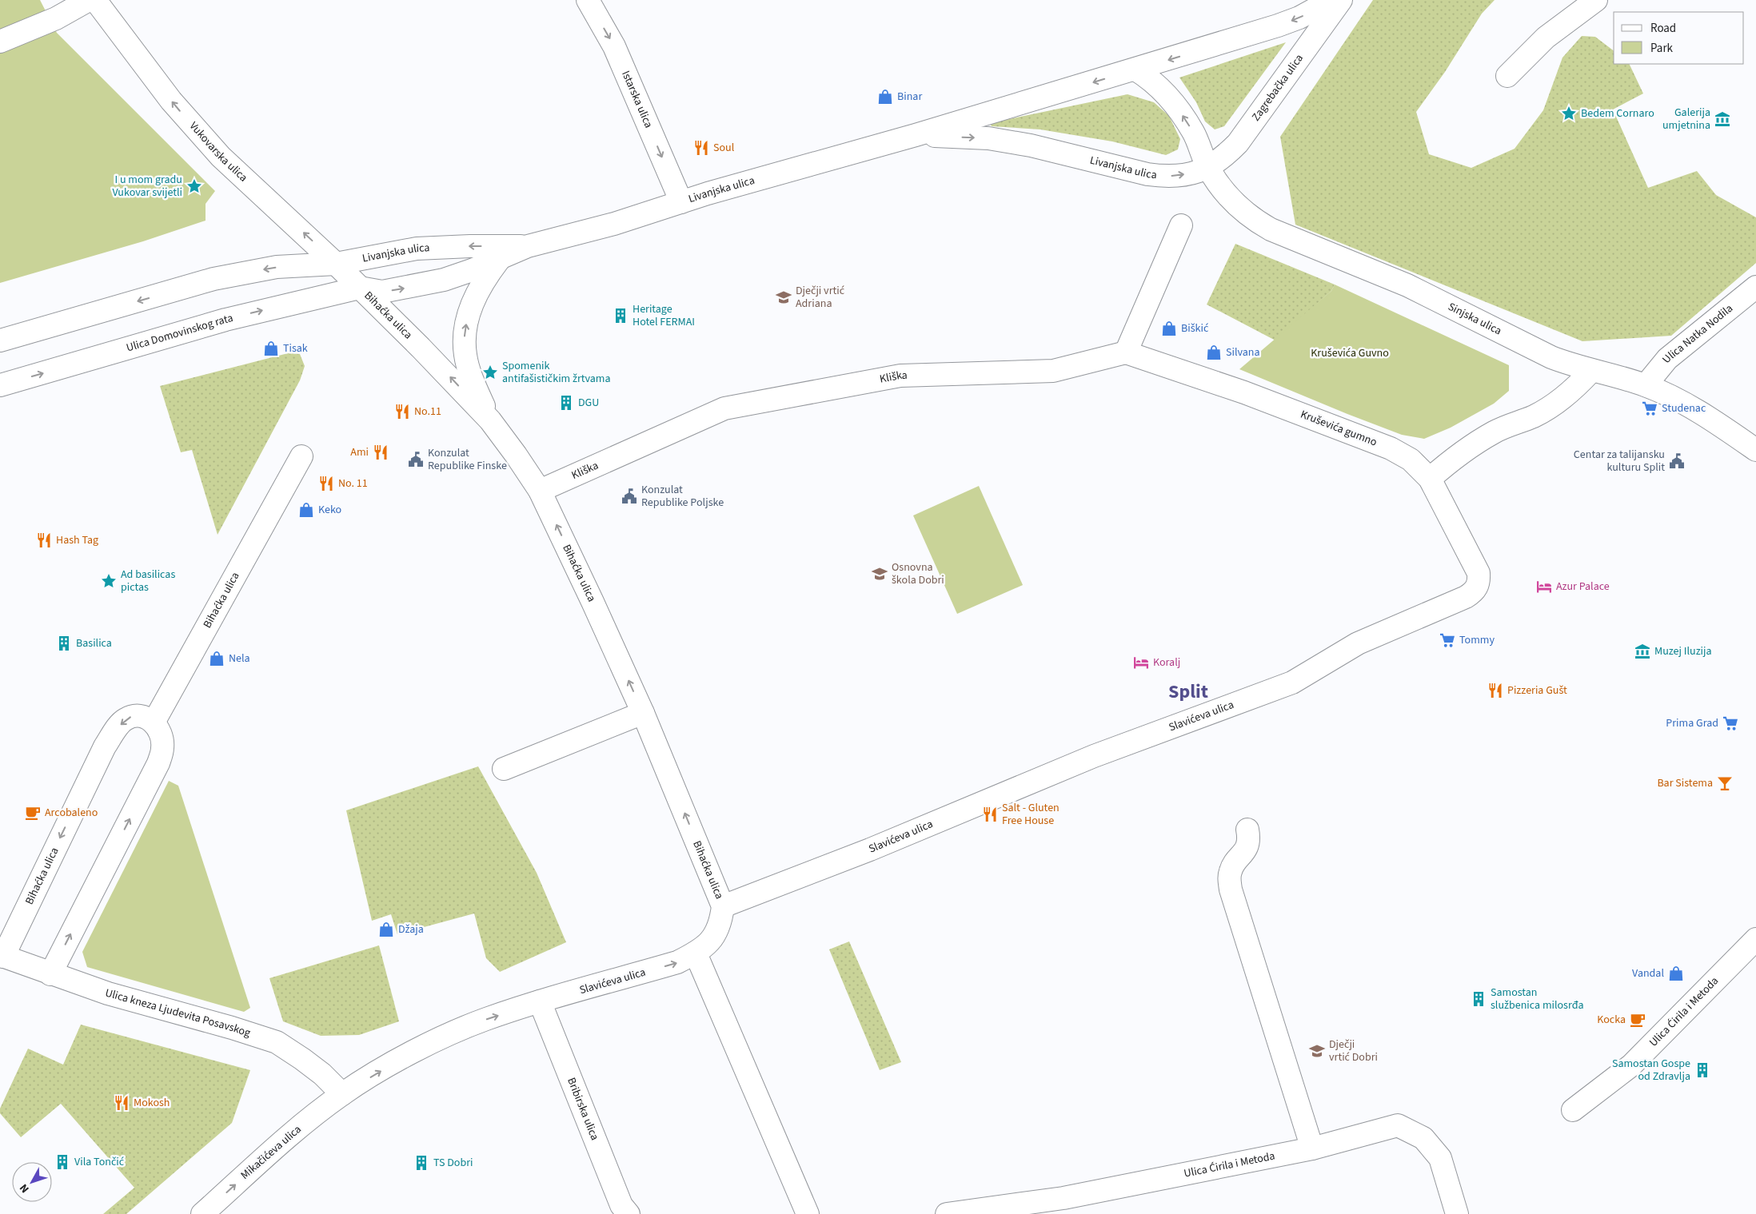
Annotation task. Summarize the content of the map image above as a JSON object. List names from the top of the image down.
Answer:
{
  "streets": {
    "street": [
      "Zagrebačka ulica",
      "Istarska ulica",
      "Vukovarska ulica",
      "Livanjska ulica",
      "Bihaćka ulica",
      "Sinjska ulica",
      "Ulica Domovinskog rata",
      "Ulica Natka Nodila",
      "Kliška",
      "Kruševića gumno",
      "Slavićeva ulica",
      "Ulica Ćirila i Metoda",
      "Ulica kneza Ljudevita Posavskog",
      "Bribirska ulica",
      "Mikačićeva ulica"
    ]
  },
  "crossings": [
    ["Zagrebačka ulica", "Livanjska ulica"],
    ["Zagrebačka ulica", "Sinjska ulica"],
    ["Istarska ulica", "Livanjska ulica"],
    ["Vukovarska ulica", "Livanjska ulica"],
    ["Vukovarska ulica", "Bihaćka ulica"],
    ["Vukovarska ulica", "Ulica Domovinskog rata"],
    ["Livanjska ulica", "Bihaćka ulica"],
    ["Livanjska ulica", "Sinjska ulica"],
    ["Livanjska ulica", "Ulica Domovinskog rata"],
    ["Bihaćka ulica", "Ulica Domovinskog rata"],
    ["Bihaćka ulica", "Kliška"],
    ["Bihaćka ulica", "Slavićeva ulica"],
    ["Bihaćka ulica", "Ulica kneza Ljudevita Posavskog"],
    ["Sinjska ulica", "Ulica Natka Nodila"],
    ["Kliška", "Kruševića gumno"],
    ["Kruševića gumno", "Slavićeva ulica"],
    ["Slavićeva ulica", "Ulica kneza Ljudevita Posavskog"],
    ["Slavićeva ulica", "Bribirska ulica"],
    ["Slavićeva ulica", "Mikačićeva ulica"],
    ["Ulica kneza Ljudevita Posavskog", "Mikačićeva ulica"]
  ],
  "one_way": ["Istarska ulica", "Vukovarska ulica", "Mikačićeva ulica"],
  "districts": ["Split"],
  "parks": ["Kruševića Guvno"],
  "places": {
    "shop": [
      "Binar",
      "Biškić",
      "Tisak",
      "Silvana",
      "Keko",
      "Nela",
      "Džaja",
      "Vandal"
    ],
    "place": [
      "Bedem Cornaro",
      "I u mom gradu Vukovar svijetli",
      "Spomenik antifašističkim žrtvama",
      "Ad basilicas pictas"
    ],
    "museum": ["Galerija umjetnina", "Muzej Iluzija"],
    "restaurant": [
      "Soul",
      "No.11",
      "Ami",
      "No. 11",
      "Hash Tag",
      "Pizzeria Gušt",
      "Salt - Gluten Free House",
      "Mokosh"
    ],
    "school or university": ["Dječji vrtić Adriana", "Osnovna škola Dobri", "Dječji vrtić Dobri"],
    "building": [
      "Heritage Hotel FERMAI",
      "DGU",
      "Basilica",
      "Samostan službenica milosrđa",
      "Samostan Gospe od Zdravlja",
      "Vila Tončić",
      "TS Dobri"
    ],
    "supermarket": ["Studenac", "Tommy", "Prima Grad"],
    "public building": ["Konzulat Republike Finske", "Centar za talijansku kulturu Split", "Konzulat Republike Poljske"],
    "hotel": ["Azur Palace", "Koralj"],
    "bar": ["Bar Sistema"],
    "cafe": ["Arcobaleno", "Kocka"]
  },
  "legend": ["Road", "Park"],
  "north": "bottom left"
}
